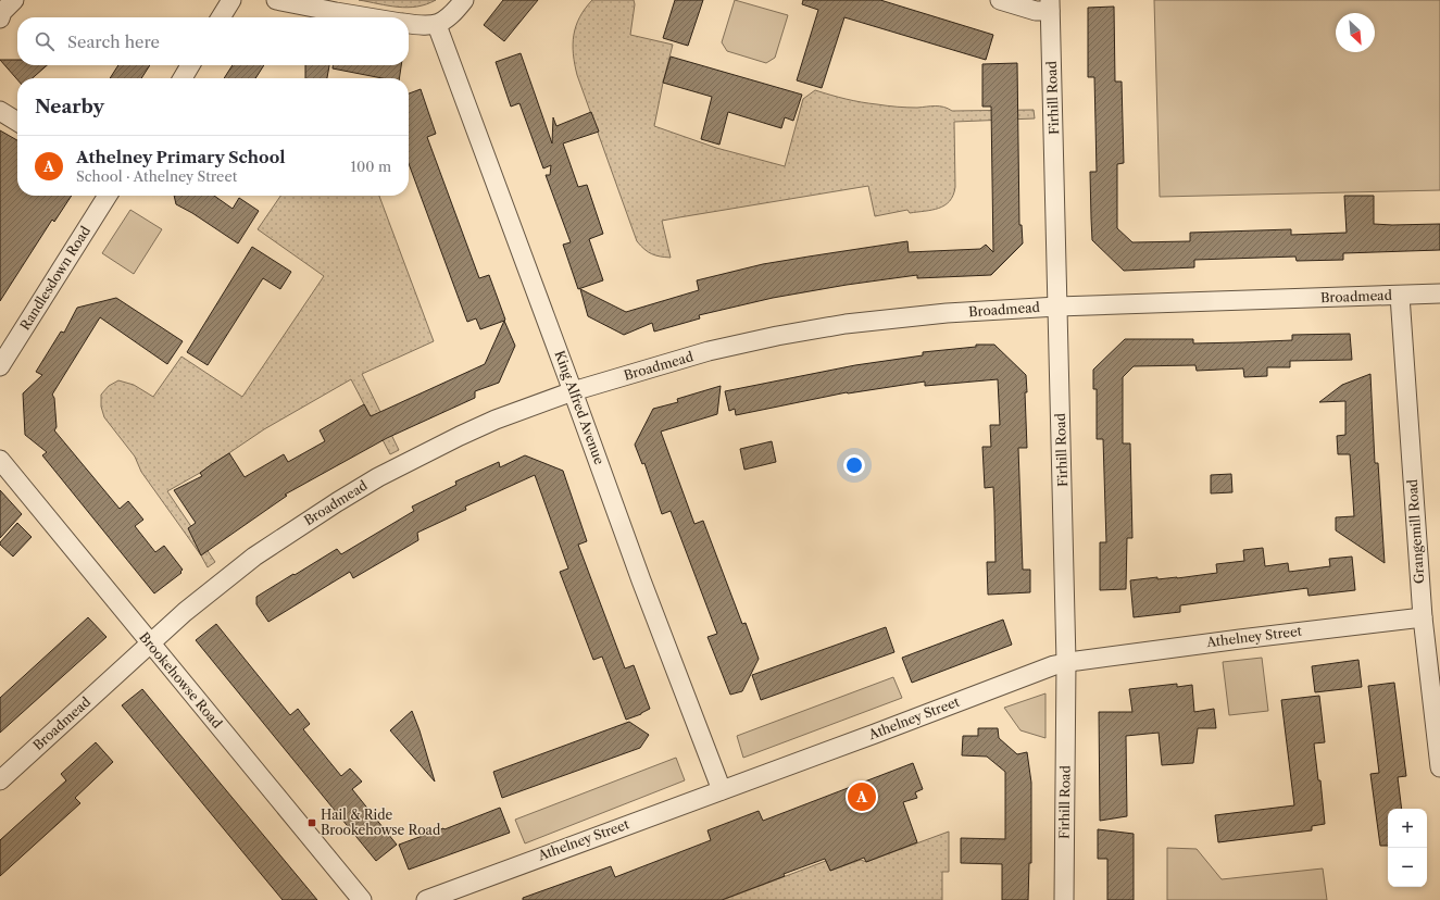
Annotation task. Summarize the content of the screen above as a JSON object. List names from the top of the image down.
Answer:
{
  "streets": {
    "street": [
      "Firhill Road",
      "Randlesdown Road",
      "Broadmead",
      "King Alfred Avenue",
      "Grangemill Road",
      "Athelney Street",
      "Brookehowse Road"
    ]
  },
  "crossings": [
    ["Firhill Road", "Broadmead"],
    ["Firhill Road", "Athelney Street"],
    ["Broadmead", "King Alfred Avenue"],
    ["Broadmead", "Grangemill Road"],
    ["Broadmead", "Brookehowse Road"],
    ["King Alfred Avenue", "Athelney Street"],
    ["Grangemill Road", "Athelney Street"]
  ],
  "places": {
    "transit": ["Hail & Ride Brookehowse Road"]
  },
  "north": "bottom right",
  "page": {
    "search": "Search here",
    "heading": "Nearby",
    "list": [
      {
        "mark": "A",
        "name": "Athelney Primary School",
        "note": "School · Athelney Street",
        "value": "100 m"
      }
    ],
    "pins": "A",
    "map_buttons": ["+", "−"]
  }
}
